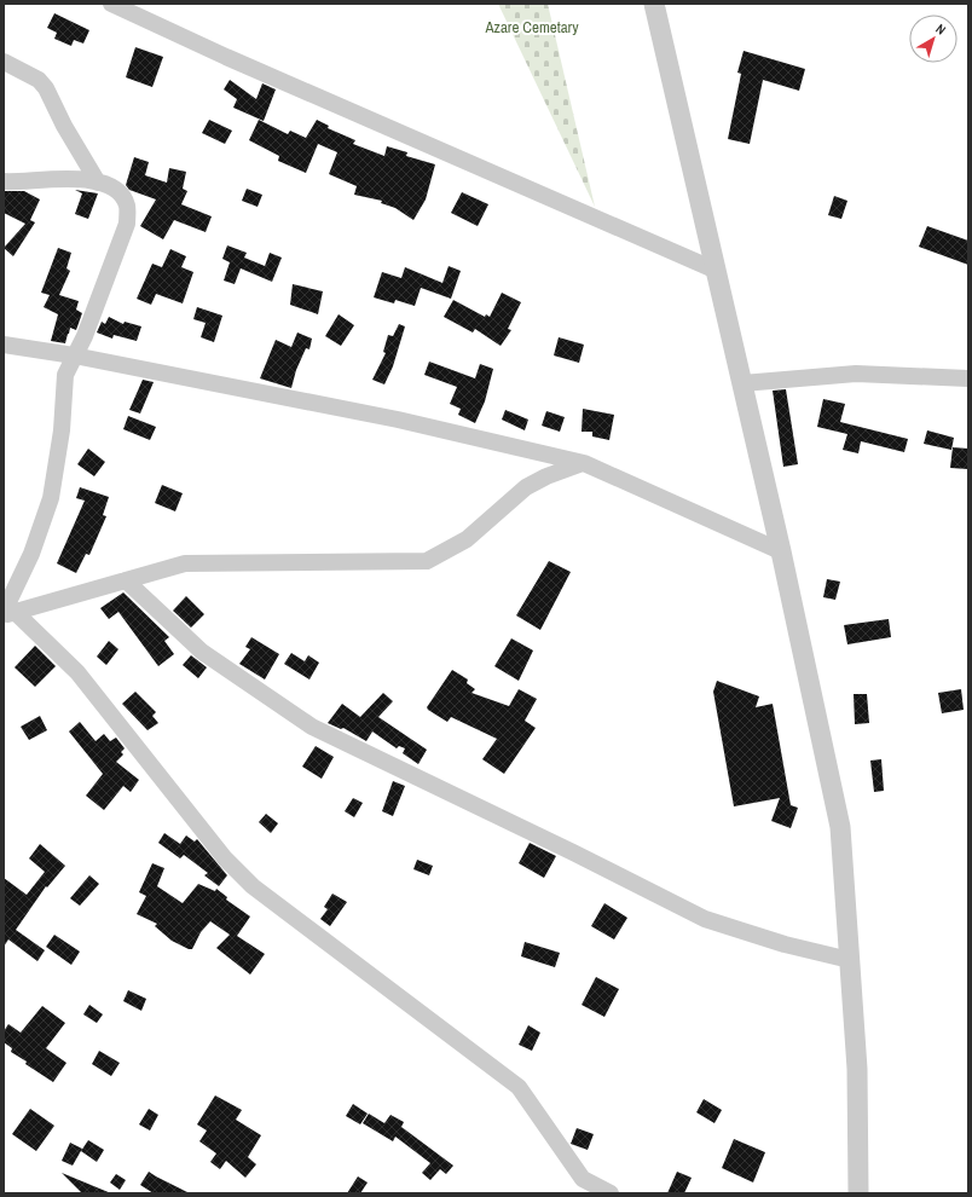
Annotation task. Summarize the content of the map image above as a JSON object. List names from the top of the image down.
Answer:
{
  "parks": ["Azare Cemetary"],
  "north": "top right"
}
